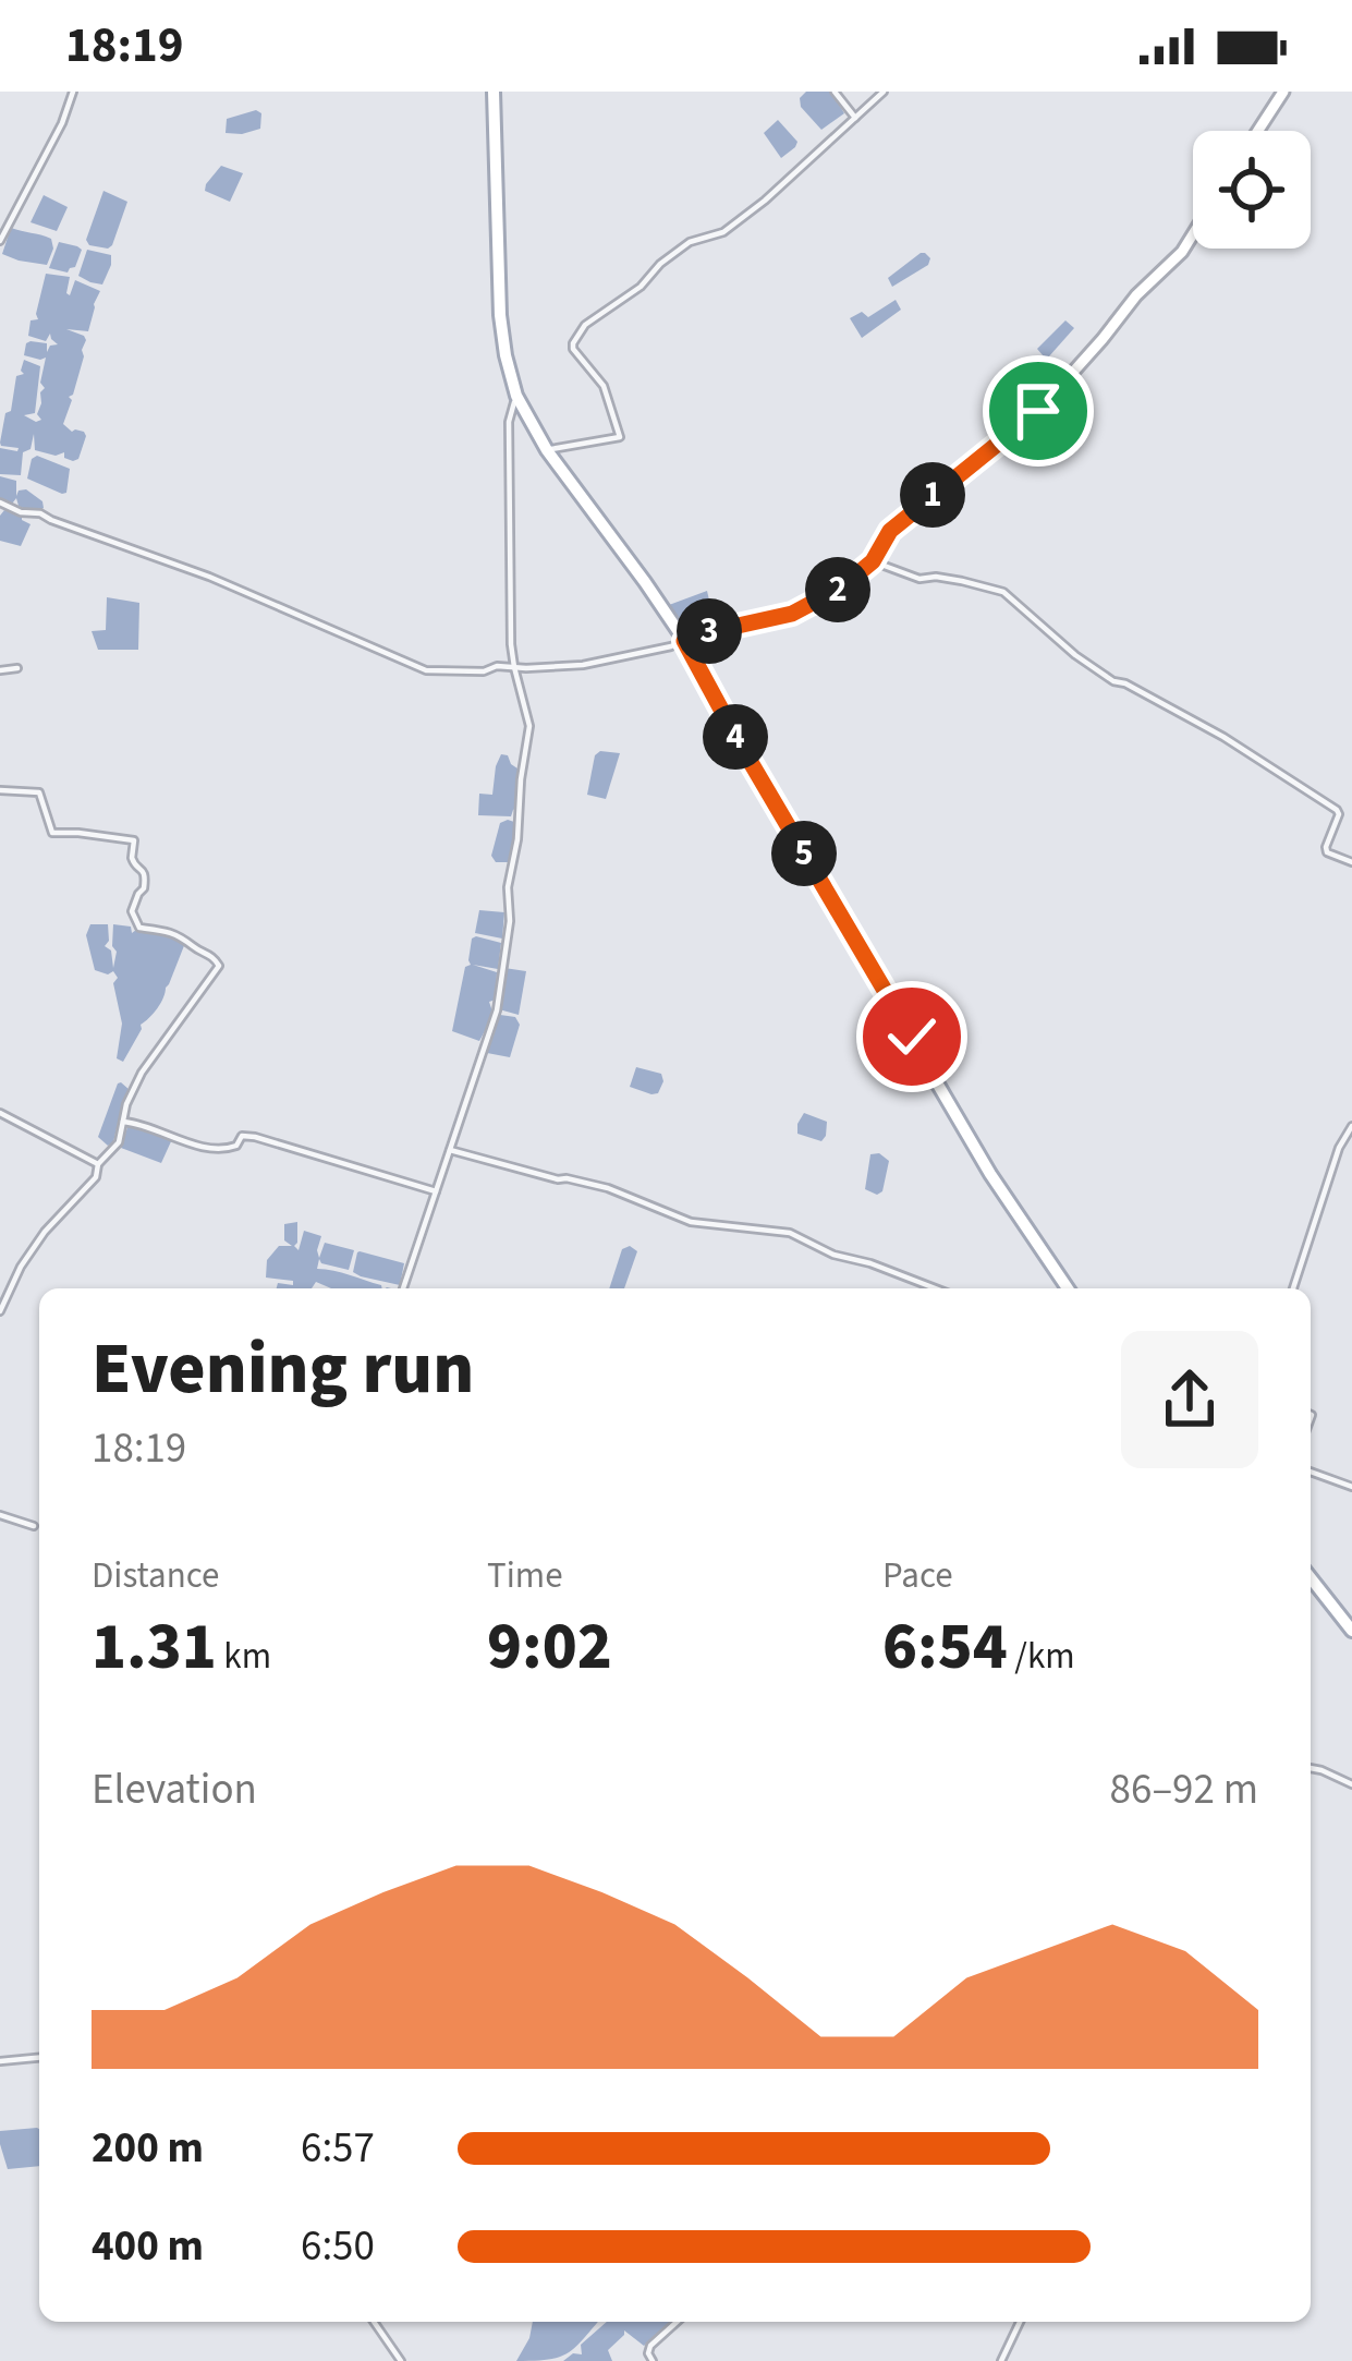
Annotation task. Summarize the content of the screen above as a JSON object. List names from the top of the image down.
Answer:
{
  "page": {
    "status": "18:19",
    "pins": [
      "1",
      "2",
      "3",
      "4",
      "5"
    ],
    "heading": ["Evening run", "18:19"],
    "stats": [
      ["Distance", "1.31 km"],
      ["Time", "9:02"],
      ["Pace", "6:54 /km"]
    ],
    "chart": ["Elevation", "86–92 m"],
    "list": [
      {
        "name": "200 m",
        "note": "6:57"
      },
      {
        "name": "400 m",
        "note": "6:50"
      }
    ]
  }
}
